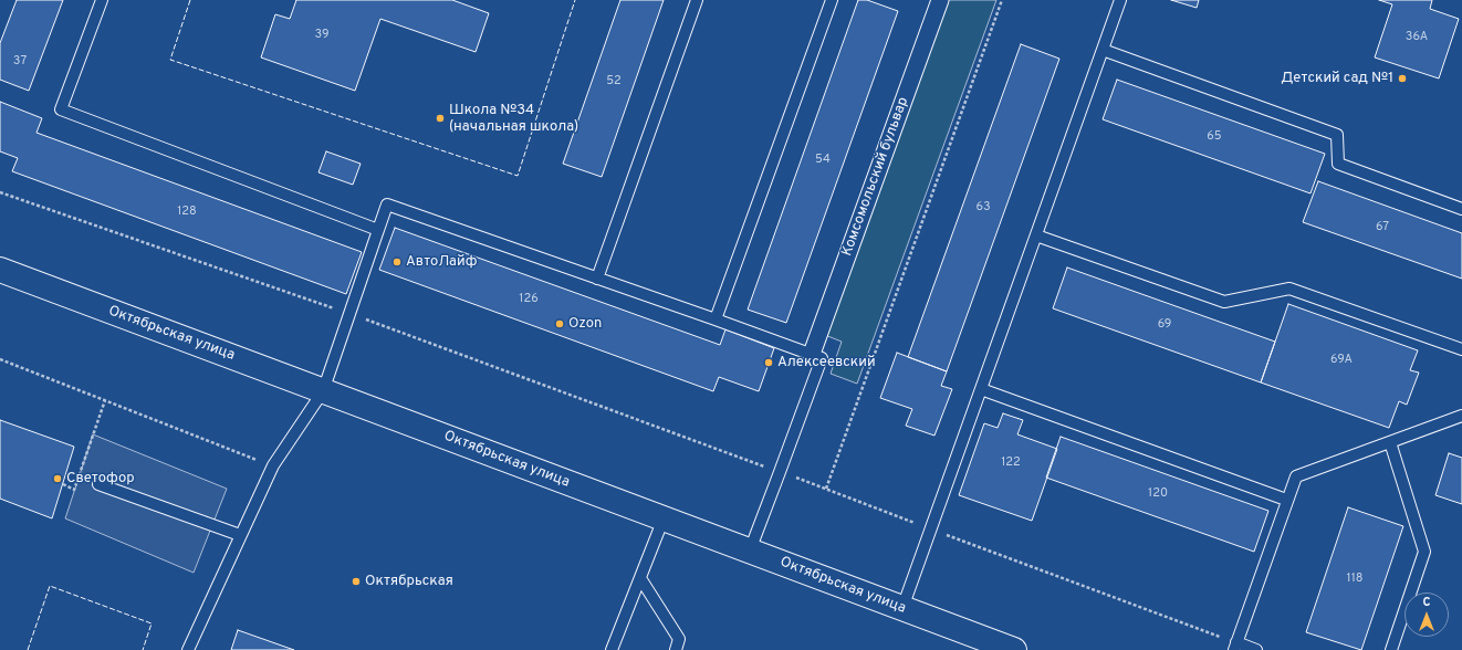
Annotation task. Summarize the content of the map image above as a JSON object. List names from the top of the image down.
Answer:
{
  "streets": {
    "street": ["Комсомольский бульвар", "Октябрьская улица"]
  },
  "places": [
    "Детский сад №1",
    "Школа №34 (начальная школа)",
    "АвтоЛайф",
    "Ozon",
    "Алексеевский",
    "Светофор",
    "Октябрьская"
  ],
  "house_numbers": [
    "39",
    "36А",
    "37",
    "52",
    "65",
    "54",
    "63",
    "128",
    "67",
    "126",
    "69",
    "69А",
    "122",
    "120",
    "118"
  ],
  "north": "top"
}
